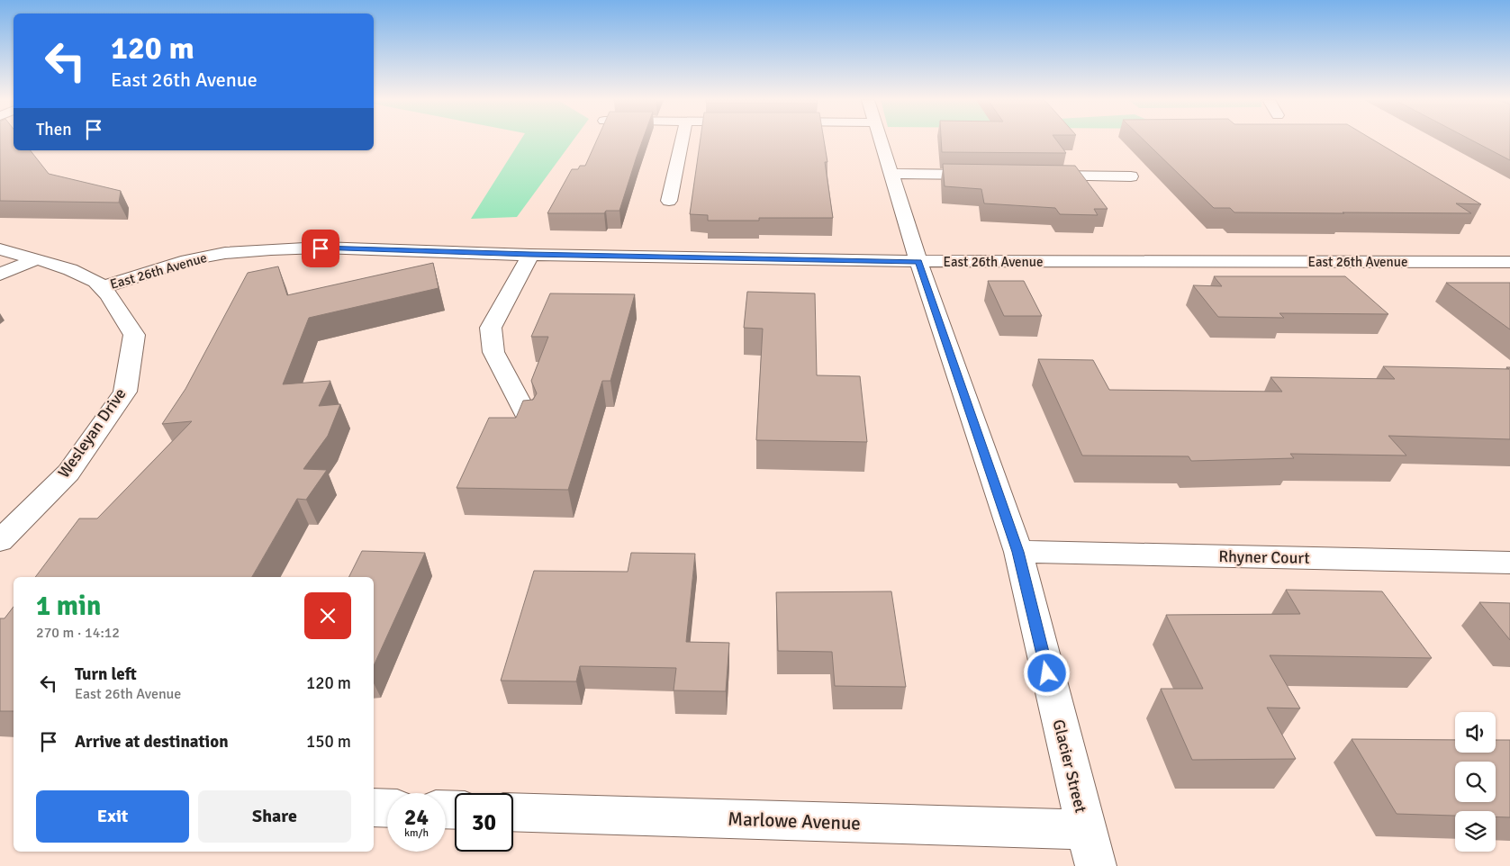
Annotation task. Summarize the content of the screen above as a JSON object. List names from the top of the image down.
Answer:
{
  "streets": {
    "street": [
      "East 26th Avenue",
      "Wesleyan Drive",
      "Rhyner Court",
      "Glacier Street",
      "Marlowe Avenue"
    ]
  },
  "crossings": [
    ["East 26th Avenue", "Wesleyan Drive"],
    ["East 26th Avenue", "Glacier Street"],
    ["Rhyner Court", "Glacier Street"],
    ["Glacier Street", "Marlowe Avenue"]
  ],
  "page": {
    "turn": ["120 m", "East 26th Avenue"],
    "then": "Then",
    "heading": ["1 min", "270 m · 14:12"],
    "list": [
      {
        "name": "Turn left",
        "note": "East 26th Avenue",
        "value": "120 m"
      },
      {
        "name": "Arrive at destination",
        "value": "150 m"
      }
    ],
    "buttons": ["Exit", "Share"],
    "speed": "24 km/h",
    "limit": "30"
  }
}
